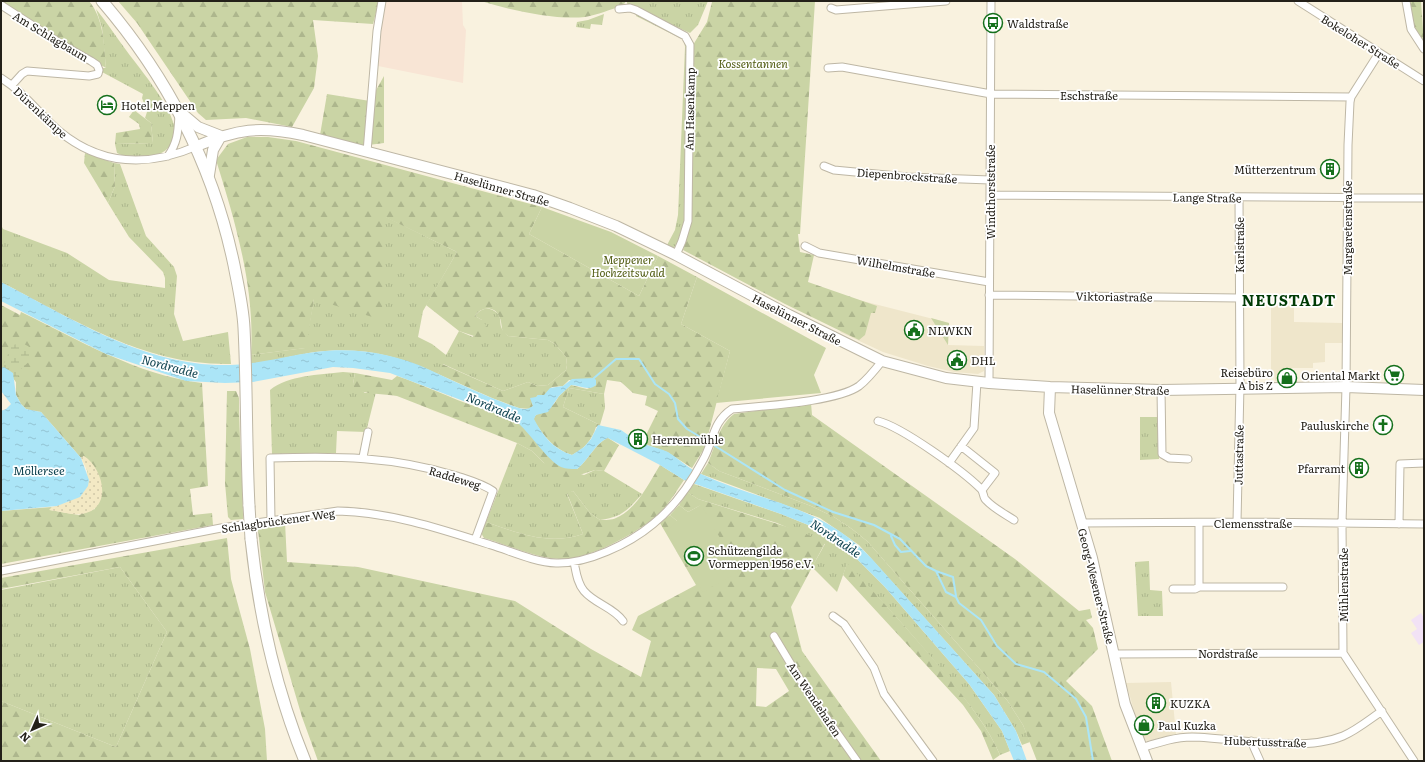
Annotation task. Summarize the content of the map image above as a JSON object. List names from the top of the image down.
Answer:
{
  "streets": {
    "street": [
      "Am Schlagbaum",
      "Bokeloher Straße",
      "Eschstraße",
      "Am Hasenkamp",
      "Dürenkämpe",
      "Diepenbrockstraße",
      "Haselünner Straße",
      "Windthorststraße",
      "Lange Straße",
      "Margaretenstraße",
      "Karlstraße",
      "Wilhelmstraße",
      "Viktoriastraße",
      "Juttastraße",
      "Raddeweg",
      "Schlagbrückener Weg",
      "Clemensstraße",
      "Mühlenstraße",
      "Georg-Wesener-Straße",
      "Nordstraße",
      "Am Wendehafen",
      "Hubertusstraße"
    ]
  },
  "crossings": [
    ["Am Schlagbaum", "Dürenkämpe"],
    ["Bokeloher Straße", "Margaretenstraße"],
    ["Eschstraße", "Windthorststraße"],
    ["Eschstraße", "Margaretenstraße"],
    ["Am Hasenkamp", "Haselünner Straße"],
    ["Dürenkämpe", "Haselünner Straße"],
    ["Diepenbrockstraße", "Windthorststraße"],
    ["Haselünner Straße", "Windthorststraße"],
    ["Haselünner Straße", "Margaretenstraße"],
    ["Haselünner Straße", "Karlstraße"],
    ["Haselünner Straße", "Juttastraße"],
    ["Haselünner Straße", "Schlagbrückener Weg"],
    ["Haselünner Straße", "Mühlenstraße"],
    ["Haselünner Straße", "Georg-Wesener-Straße"],
    ["Windthorststraße", "Lange Straße"],
    ["Windthorststraße", "Wilhelmstraße"],
    ["Windthorststraße", "Viktoriastraße"],
    ["Lange Straße", "Margaretenstraße"],
    ["Lange Straße", "Karlstraße"],
    ["Margaretenstraße", "Mühlenstraße"],
    ["Karlstraße", "Viktoriastraße"],
    ["Karlstraße", "Juttastraße"],
    ["Juttastraße", "Clemensstraße"],
    ["Raddeweg", "Schlagbrückener Weg"],
    ["Clemensstraße", "Mühlenstraße"],
    ["Clemensstraße", "Georg-Wesener-Straße"],
    ["Mühlenstraße", "Nordstraße"],
    ["Georg-Wesener-Straße", "Nordstraße"],
    ["Georg-Wesener-Straße", "Hubertusstraße"]
  ],
  "districts": ["NEUSTADT"],
  "water": ["Nordradde", "Möllersee"],
  "parks": ["Kossentannen", "Meppener Hochzeitswald"],
  "places": {
    "bus stop": ["Waldstraße"],
    "hotel": ["Hotel Meppen"],
    "building": [
      "Mütterzentrum",
      "Herrenmühle",
      "Pfarramt",
      "KUZKA"
    ],
    "public building": ["NLWKN", "DHL"],
    "supermarket": ["Oriental Markt"],
    "shop": ["Reisebüro A bis Z", "Paul Kuzka"],
    "church": ["Pauluskirche"],
    "sports": ["Schützengilde Vormeppen 1956 e.V."]
  },
  "north": "bottom left"
}
